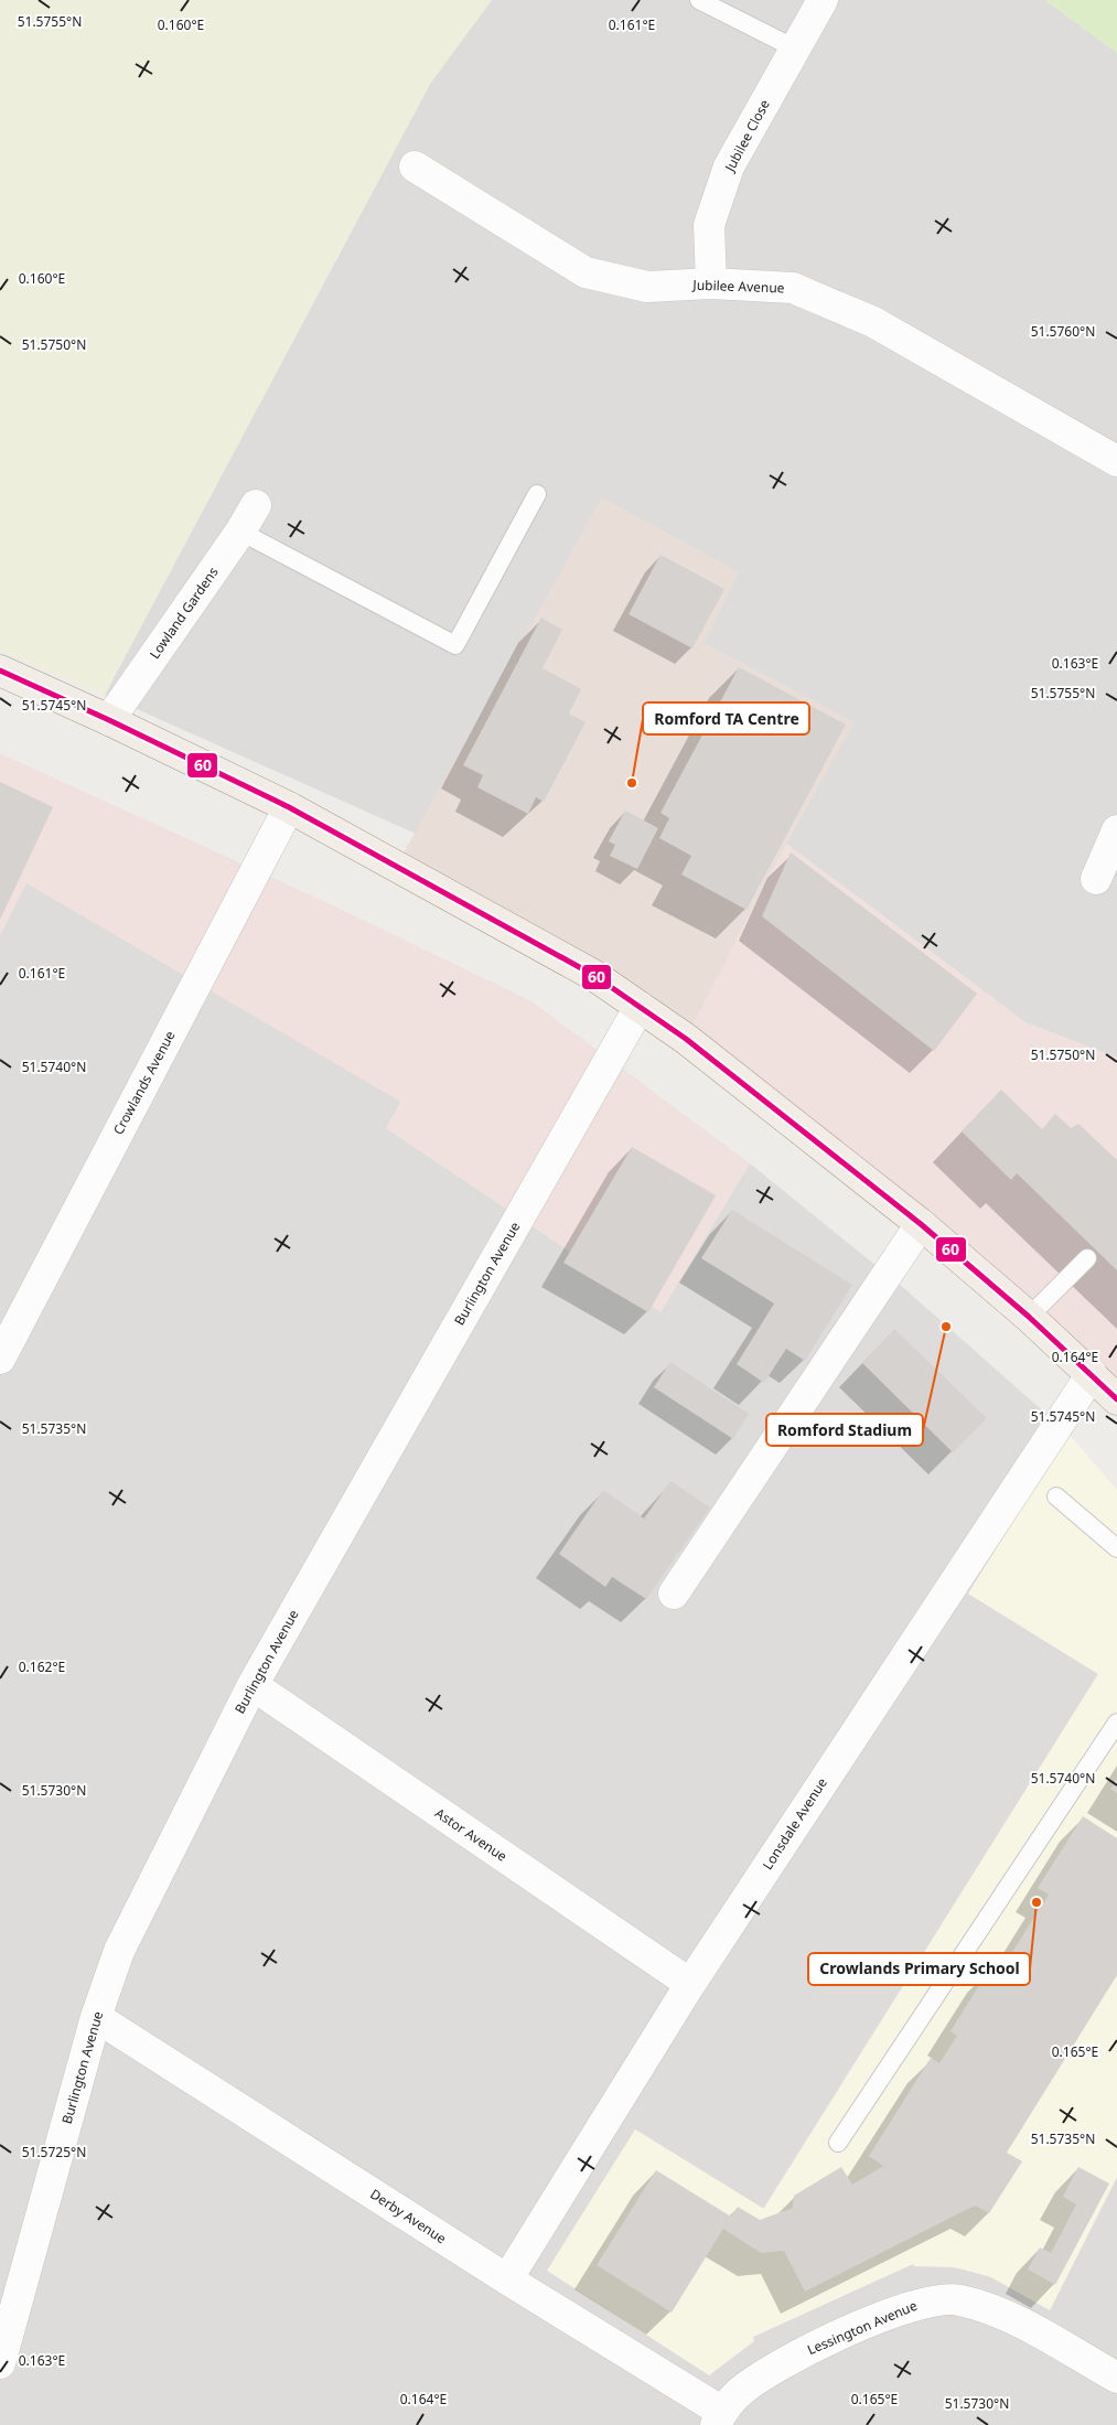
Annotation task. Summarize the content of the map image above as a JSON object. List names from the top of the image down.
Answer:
{
  "streets": {
    "street": [
      "Jubilee Close",
      "Jubilee Avenue",
      "Lowland Gardens",
      "Crowlands Avenue",
      "Burlington Avenue",
      "Lonsdale Avenue",
      "Astor Avenue",
      "Derby Avenue",
      "Lessington Avenue"
    ]
  },
  "crossings": [
    ["Jubilee Close", "Jubilee Avenue"],
    ["Burlington Avenue", "Astor Avenue"],
    ["Burlington Avenue", "Derby Avenue"],
    ["Lonsdale Avenue", "Astor Avenue"],
    ["Lonsdale Avenue", "Derby Avenue"],
    ["Derby Avenue", "Lessington Avenue"]
  ],
  "places": ["Romford TA Centre", "Romford Stadium", "Crowlands Primary School"],
  "lines": ["transit line 60"],
  "coordinates": [
    "51.5755°N",
    "0.160°E",
    "0.161°E",
    "51.5760°N",
    "51.5750°N",
    "0.163°E",
    "51.5745°N",
    "51.5740°N",
    "0.164°E",
    "51.5735°N",
    "0.162°E",
    "51.5730°N",
    "0.165°E",
    "51.5725°N"
  ]
}
